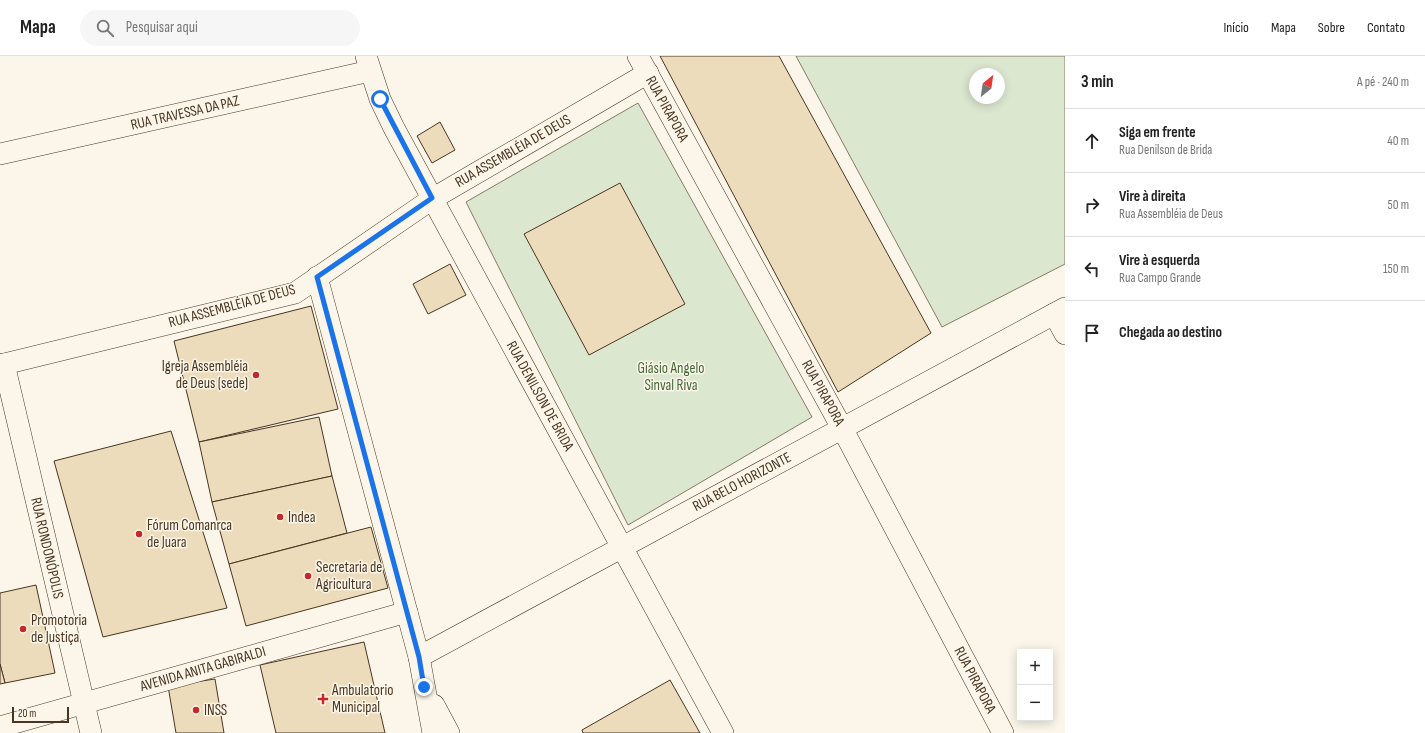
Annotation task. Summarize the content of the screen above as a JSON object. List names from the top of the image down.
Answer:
{
  "streets": {
    "street": [
      "RUA PIRAPORA",
      "RUA TRAVESSA DA PAZ",
      "RUA ASSEMBLÉIA DE DEUS",
      "RUA DENILSON DE BRIDA",
      "RUA BELO HORIZONTE",
      "RUA RONDONÓPOLIS",
      "AVENIDA ANITA GABIRALDI"
    ]
  },
  "crossings": [
    ["RUA PIRAPORA", "RUA ASSEMBLÉIA DE DEUS"],
    ["RUA PIRAPORA", "RUA BELO HORIZONTE"],
    ["RUA TRAVESSA DA PAZ", "RUA DENILSON DE BRIDA"],
    ["RUA ASSEMBLÉIA DE DEUS", "RUA DENILSON DE BRIDA"],
    ["RUA ASSEMBLÉIA DE DEUS", "RUA RONDONÓPOLIS"],
    ["RUA DENILSON DE BRIDA", "RUA BELO HORIZONTE"],
    ["RUA RONDONÓPOLIS", "AVENIDA ANITA GABIRALDI"]
  ],
  "parks": ["Giásio Angelo Sinval Riva"],
  "places": {
    "other": [
      "Igreja Assembléia de Deus (sede)",
      "Indea",
      "Fórum Comanrca de Juara",
      "Secretaria de Agricultura",
      "Promotoria de Justiça",
      "INSS"
    ],
    "health": ["Ambulatorio Municipal"]
  },
  "scale_bar": "20 m",
  "north": "top right",
  "page": {
    "header": "Mapa",
    "search": "Pesquisar aqui",
    "nav": [
      "Início",
      "Mapa",
      "Sobre",
      "Contato"
    ],
    "heading": ["3 min", "A pé · 240 m"],
    "list": [
      ["Siga em frente", "Rua Denilson de Brida", "40 m"],
      ["Vire à direita", "Rua Assembléia de Deus", "50 m"],
      ["Vire à esquerda", "Rua Campo Grande", "150 m"],
      "Chegada ao destino"
    ],
    "map_buttons": ["+", "−"],
    "scale": "20 m"
  }
}
